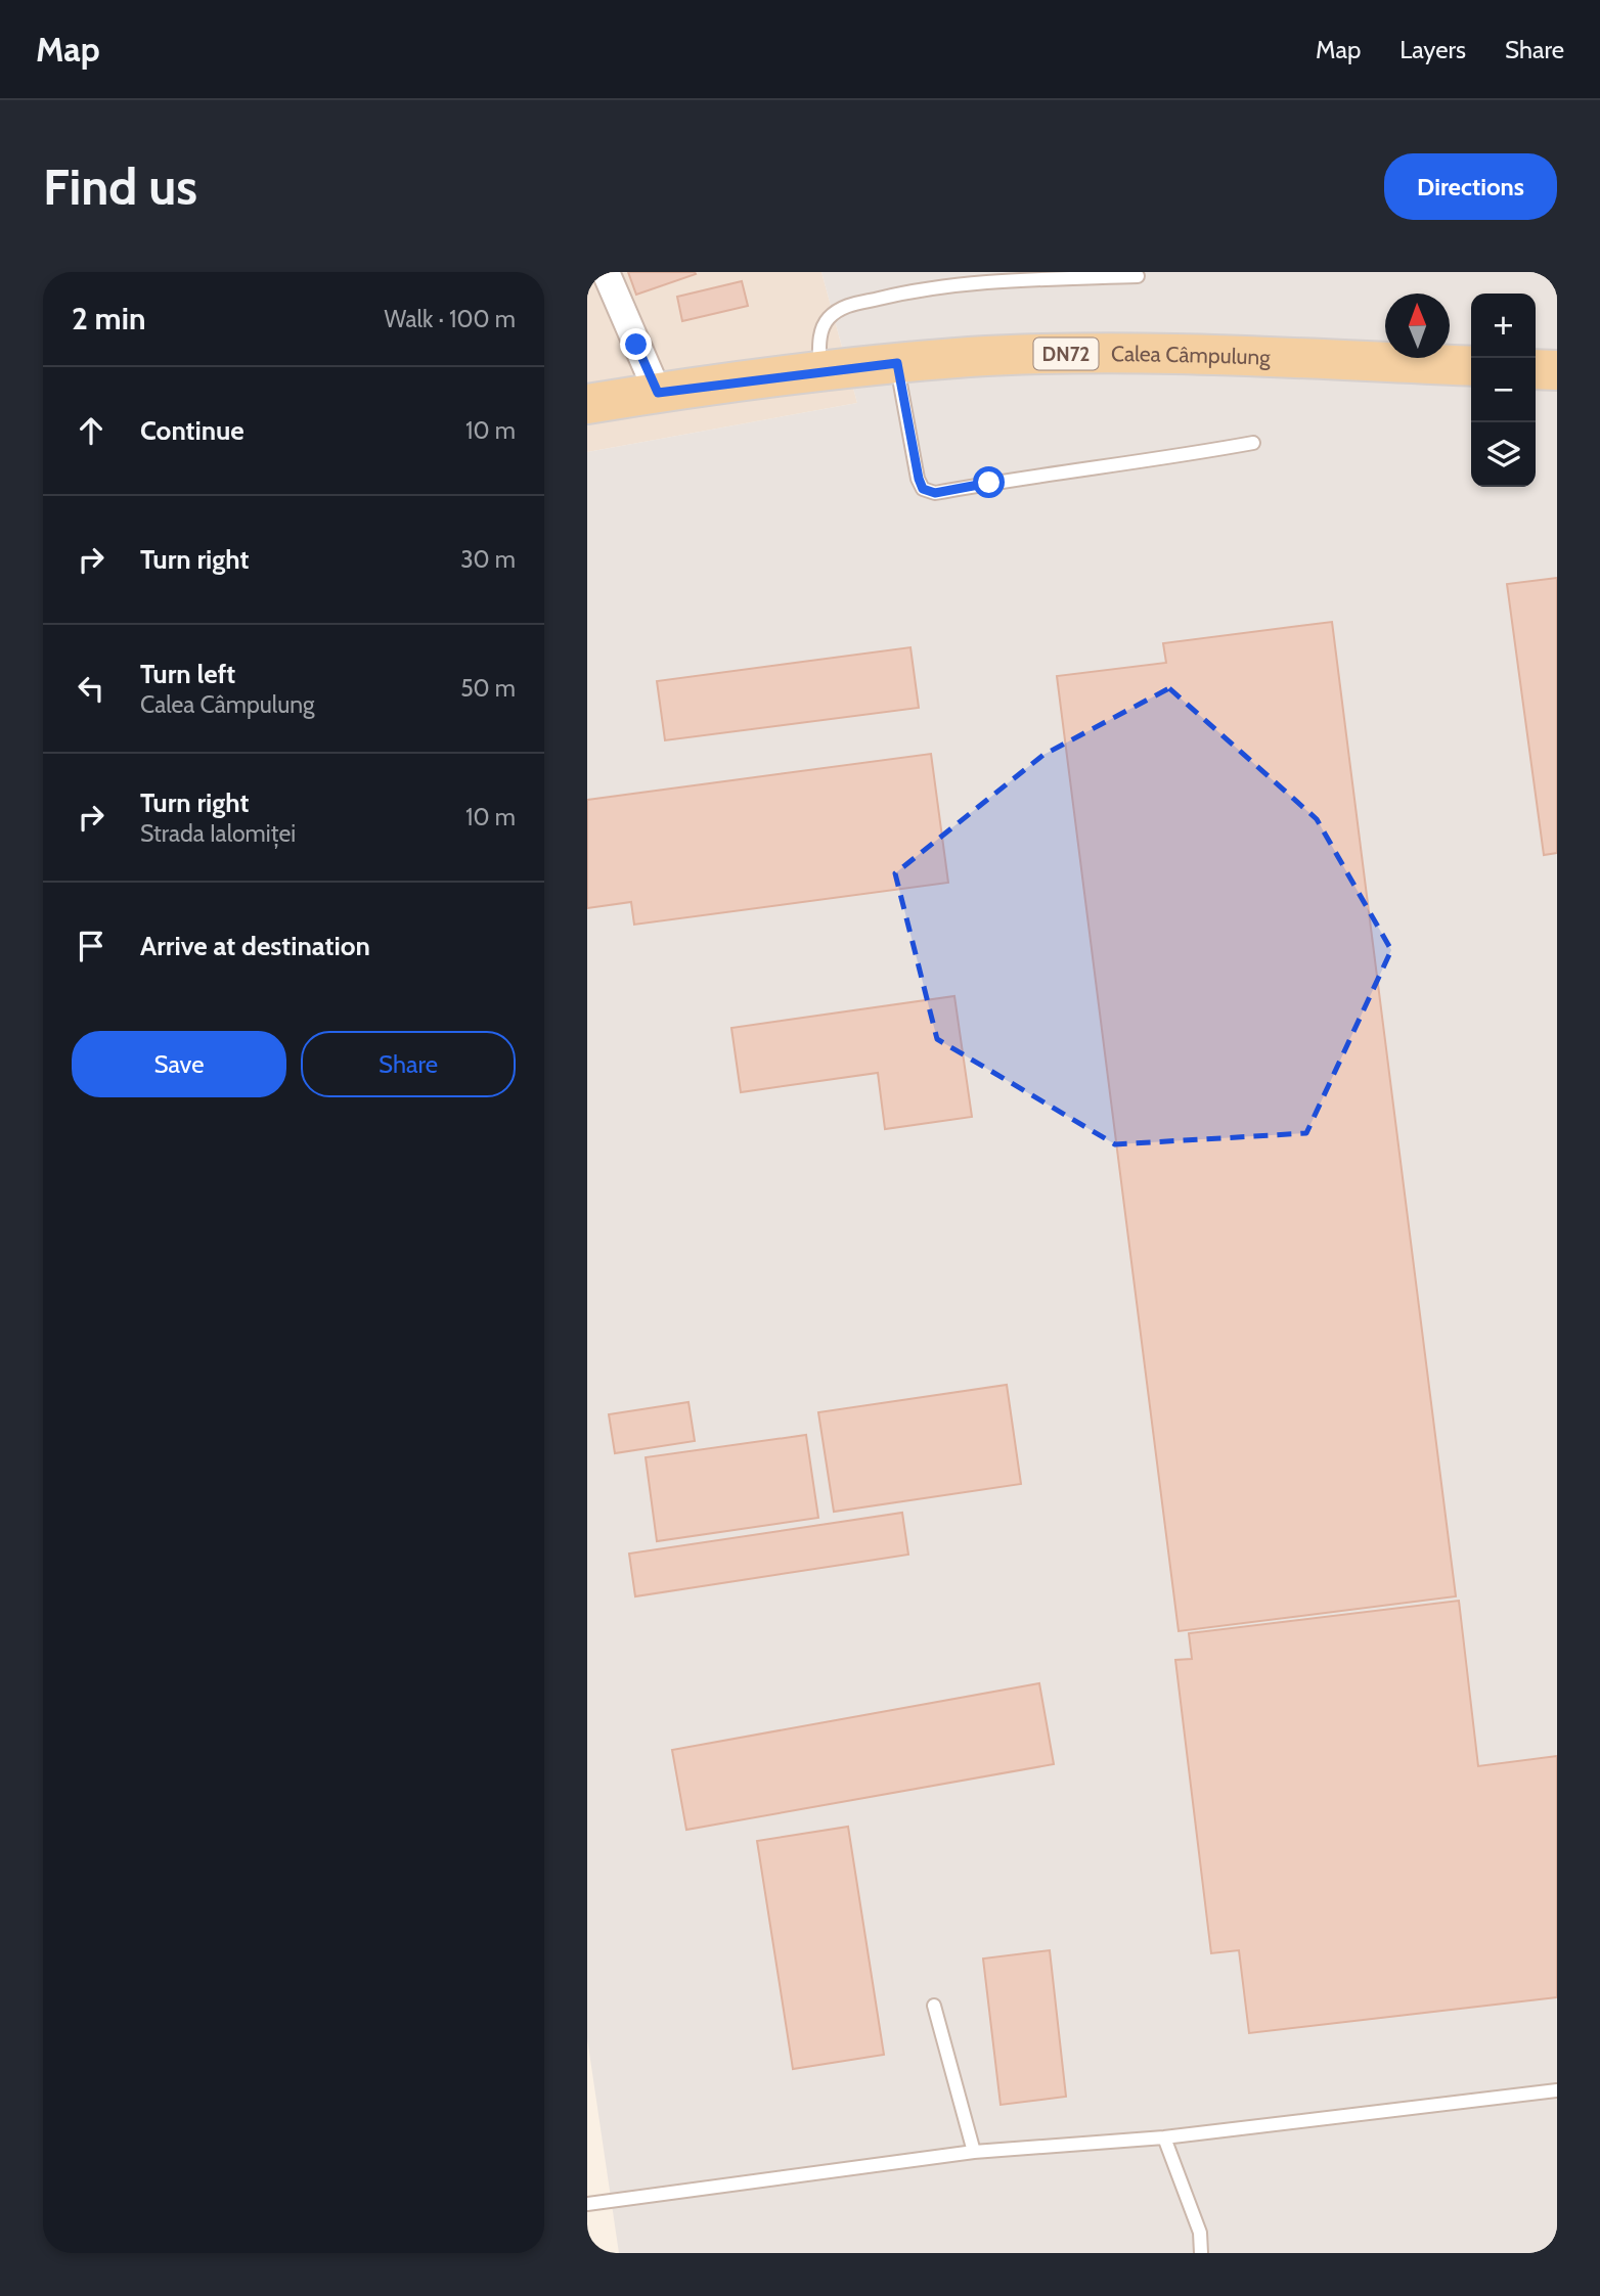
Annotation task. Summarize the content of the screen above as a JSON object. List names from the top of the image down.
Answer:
{
  "streets": {
    "main road": ["DN72", "Calea Câmpulung"]
  },
  "north": "top",
  "page": {
    "header": "Map",
    "nav": ["Map", "Layers", "Share"],
    "buttons": [
      "Directions",
      ["Save", "Share"]
    ],
    "title": "Find us",
    "heading": ["2 min", "Walk · 100 m"],
    "map_buttons": ["+", "−"],
    "list": [
      ["Continue", "10 m"],
      ["Turn right", "30 m"],
      ["Turn left", "Calea Câmpulung", "50 m"],
      ["Turn right", "Strada Ialomiței", "10 m"],
      "Arrive at destination"
    ]
  }
}
